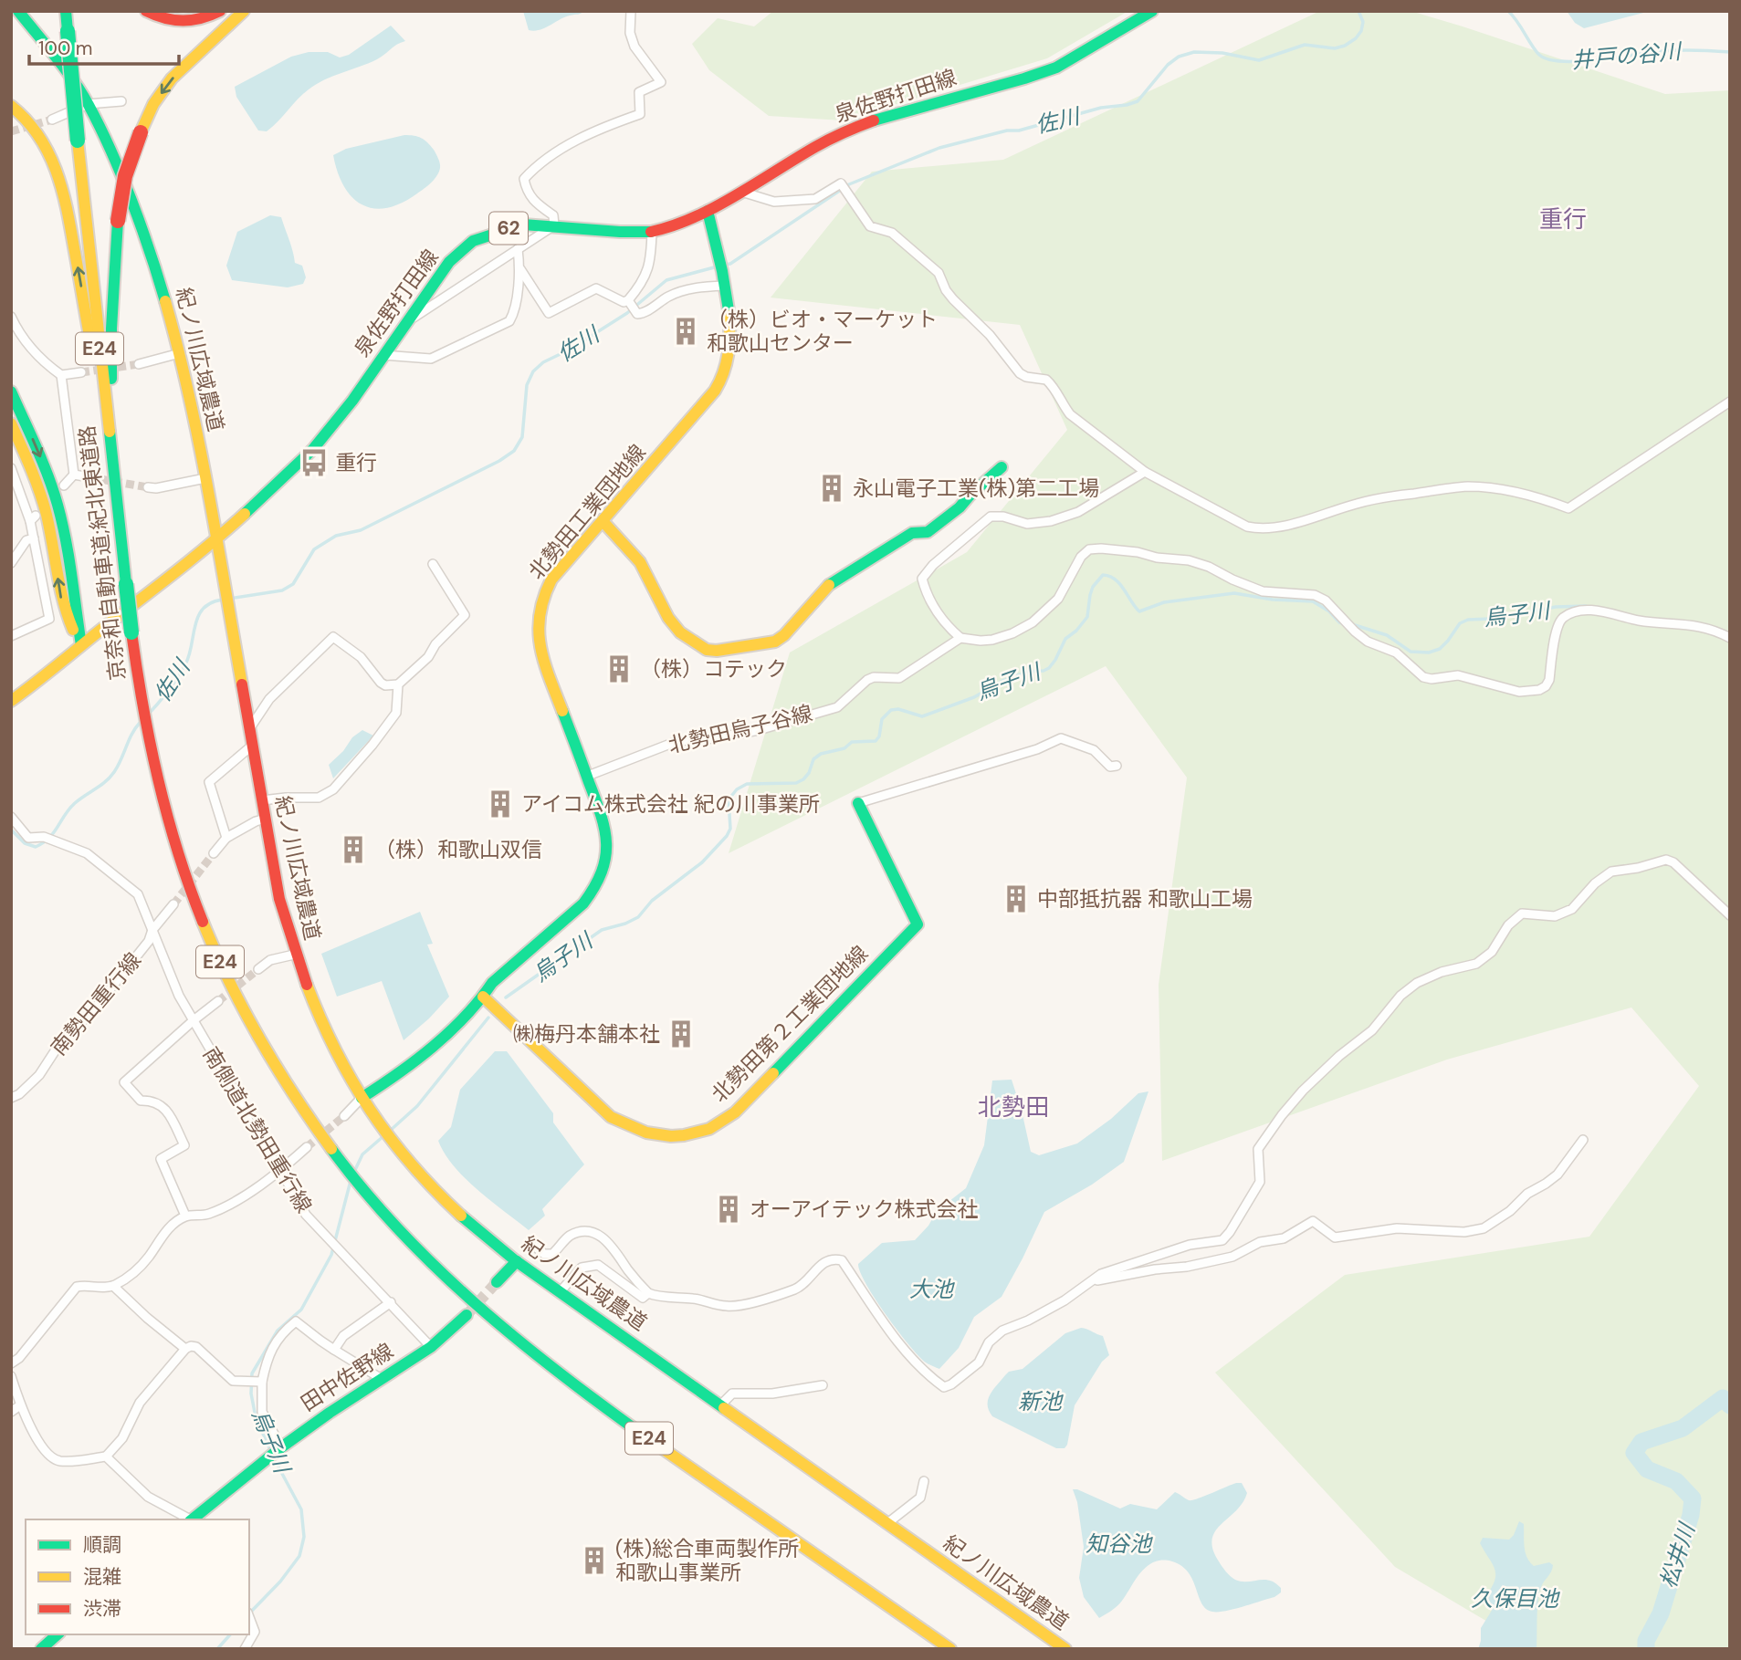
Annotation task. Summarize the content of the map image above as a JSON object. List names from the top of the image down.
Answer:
{
  "streets": {
    "main road": [
      "泉佐野打田線",
      "62",
      "E24",
      "紀ノ川広域農道",
      "北勢田工業団地線",
      "京奈和自動車道;紀北東道路",
      "北勢田第２工業団地線",
      "田中佐野線"
    ],
    "street": ["北勢田烏子谷線", "南勢田重行線", "南側道北勢田重行線"]
  },
  "crossings": [
    ["泉佐野打田線", "紀ノ川広域農道"],
    ["泉佐野打田線", "北勢田工業団地線"],
    ["紀ノ川広域農道", "北勢田工業団地線"],
    ["北勢田工業団地線", "北勢田烏子谷線"],
    ["北勢田工業団地線", "北勢田第２工業団地線"],
    ["南勢田重行線", "南側道北勢田重行線"],
    ["南側道北勢田重行線", "田中佐野線"]
  ],
  "districts": ["重行", "北勢田"],
  "water": [
    "井戸の谷川",
    "佐川",
    "烏子川",
    "大池",
    "新池",
    "知谷池",
    "松井川",
    "久保目池"
  ],
  "places": {
    "building": [
      "（株）ビオ・マーケット 和歌山センター",
      "永山電子工業(株)第二工場",
      "（株）コテック",
      "アイコム株式会社 紀の川事業所",
      "（株）和歌山双信",
      "中部抵抗器 和歌山工場",
      "㈱梅丹本舗本社",
      "オーアイテック株式会社",
      "(株)総合車両製作所 和歌山事業所"
    ],
    "bus stop": ["重行"]
  },
  "legend": ["順調", "混雑", "渋滞"],
  "scale_bar": "100 m"
}
